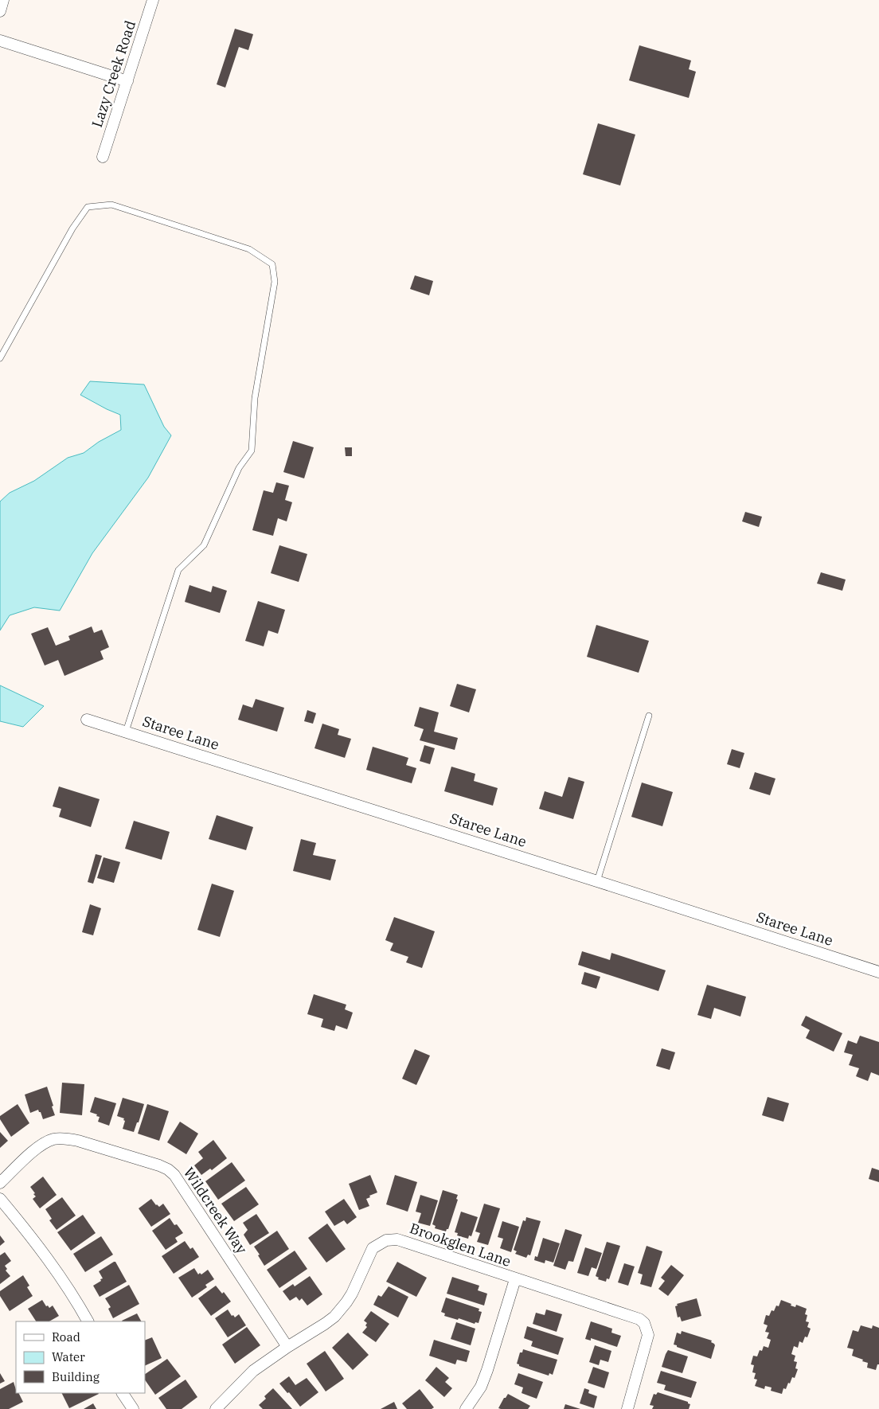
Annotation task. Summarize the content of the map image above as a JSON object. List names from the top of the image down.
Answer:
{
  "streets": {
    "street": [
      "Lazy Creek Road",
      "Staree Lane",
      "Wildcreek Way",
      "Brookglen Lane"
    ]
  },
  "crossings": [
    ["Wildcreek Way", "Brookglen Lane"]
  ],
  "legend": ["Road", "Water", "Building"]
}
